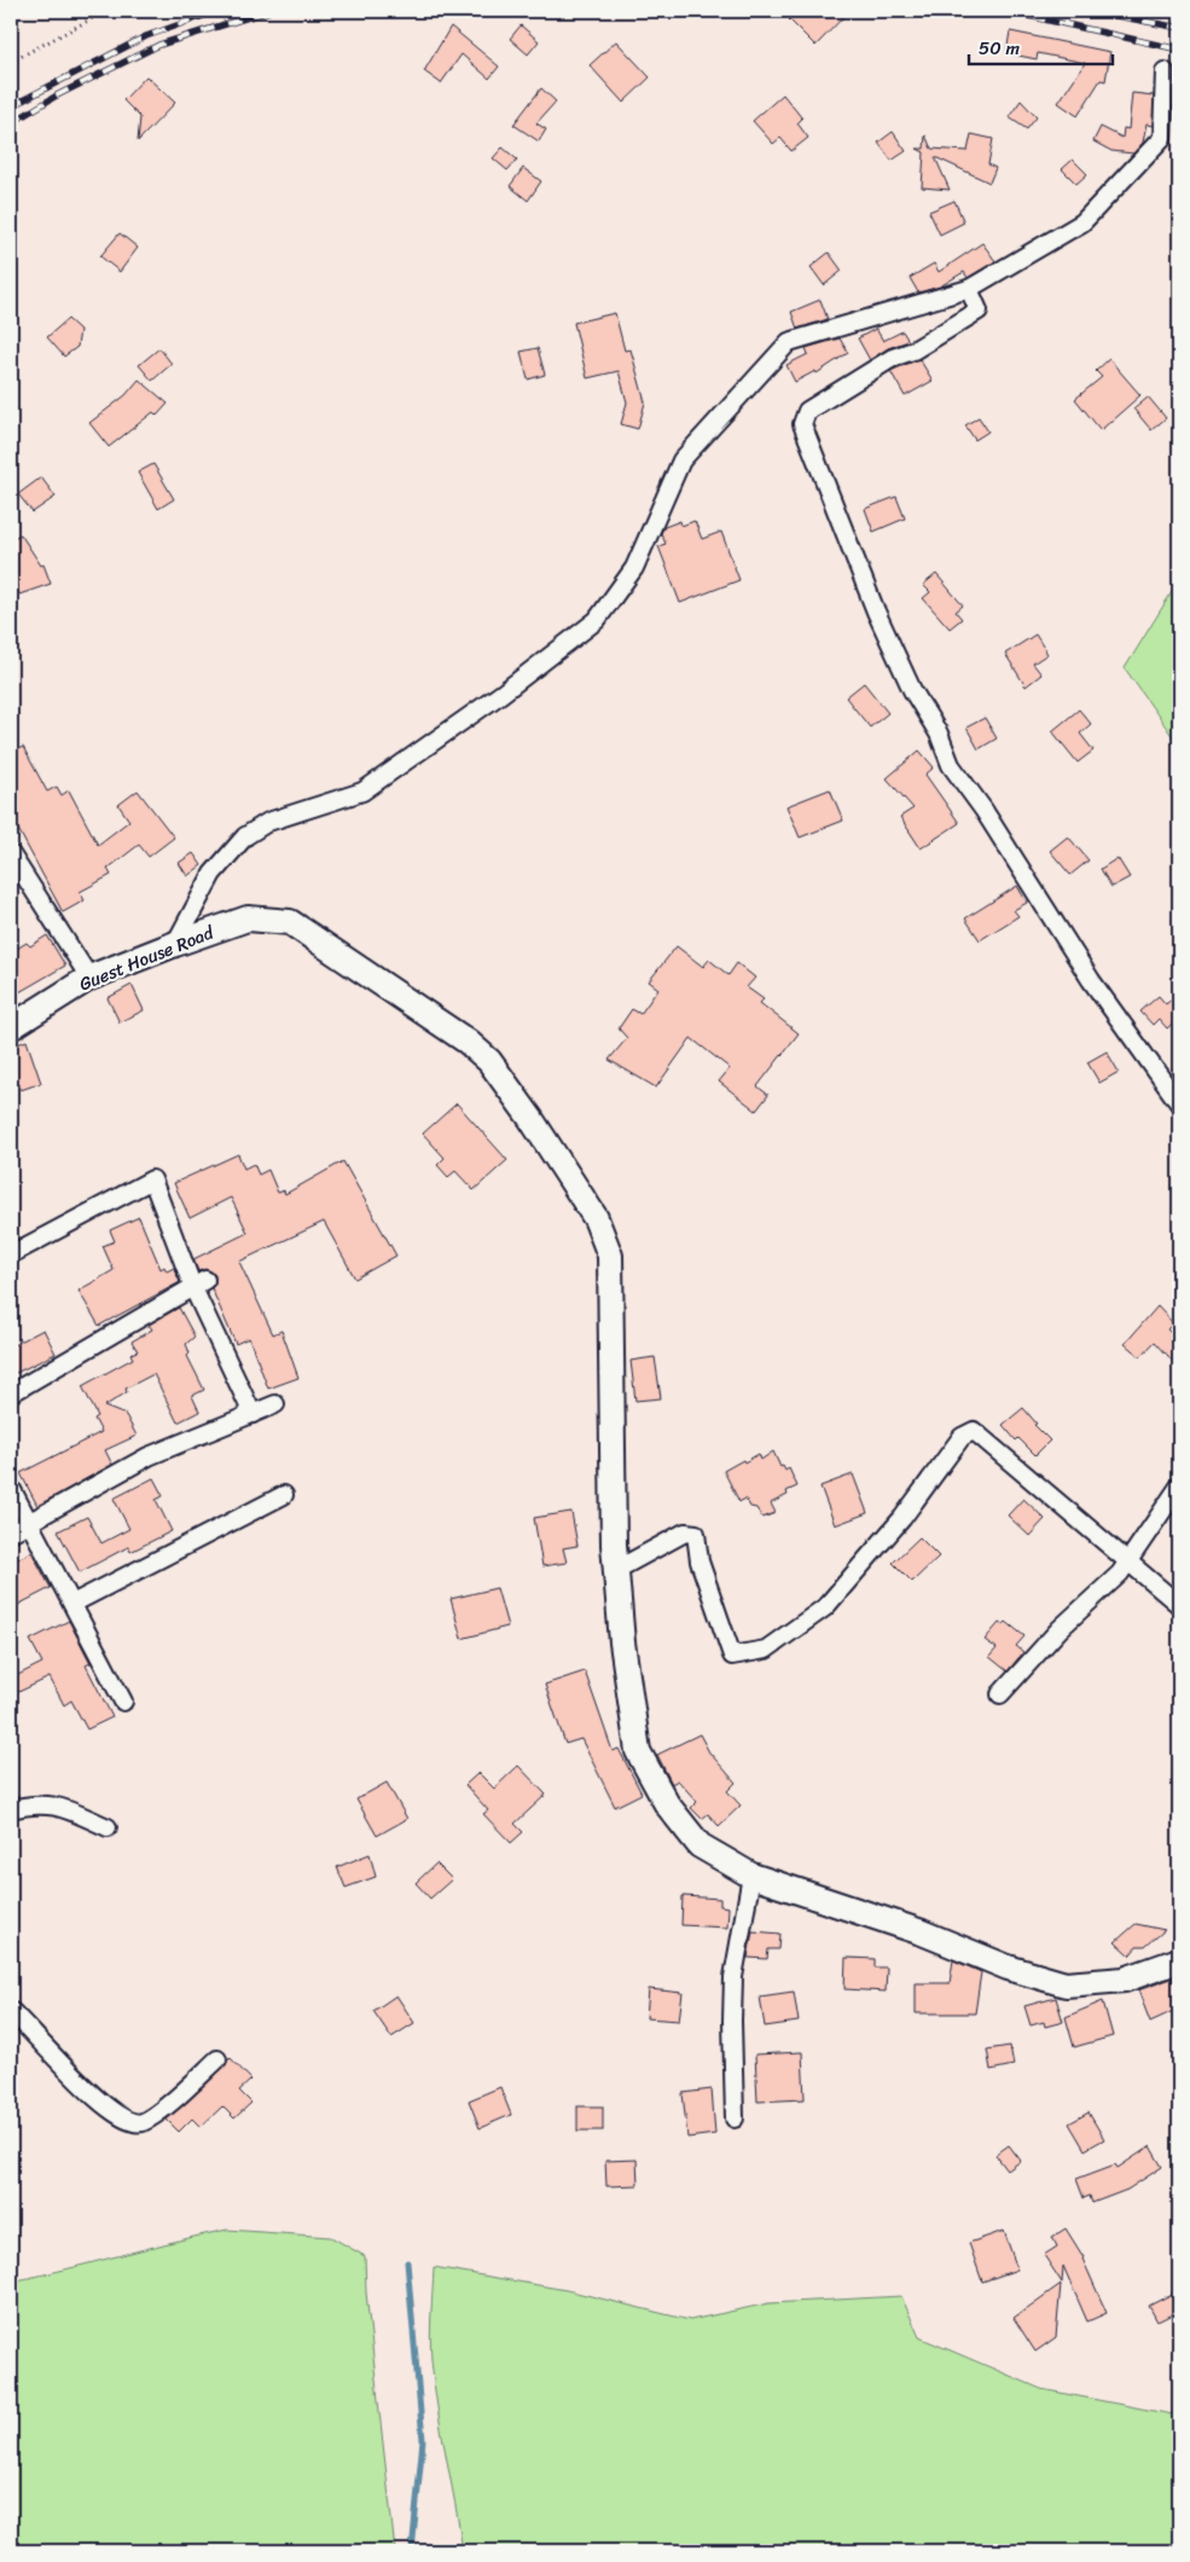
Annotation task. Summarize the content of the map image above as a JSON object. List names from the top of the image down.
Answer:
{
  "streets": {
    "main road": ["Guest House Road"]
  },
  "scale_bar": "50 m"
}
